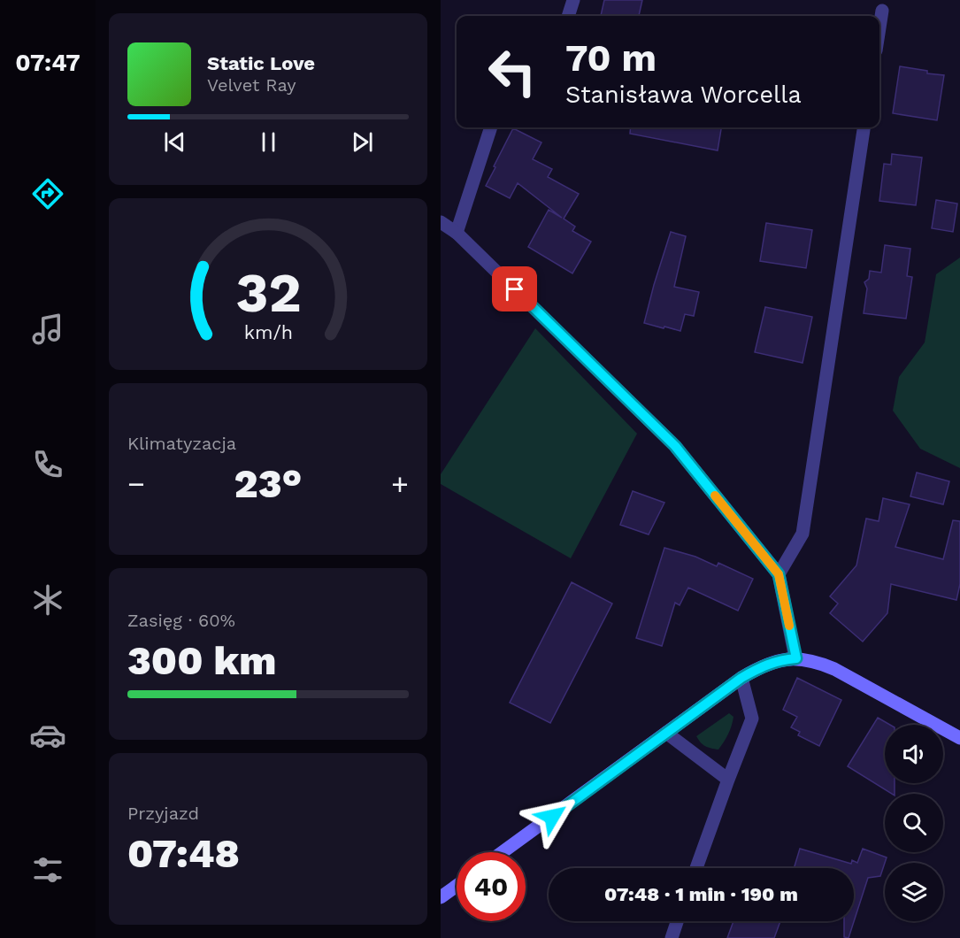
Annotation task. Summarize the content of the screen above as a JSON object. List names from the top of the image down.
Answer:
{
  "page": {
    "tabs": "07:47",
    "turn": ["70 m", "Stanisława Worcella"],
    "song": ["Static Love", "Velvet Ray"],
    "tile": [
      "Klimatyzacja",
      ["Zasięg · 60%", "300 km"],
      ["Przyjazd", "07:48"]
    ],
    "heat": ["−", "23°", "+"],
    "limit": "40",
    "trip": "07:48 · 1 min · 190 m",
    "gauge": ["32", "km/h"]
  }
}
